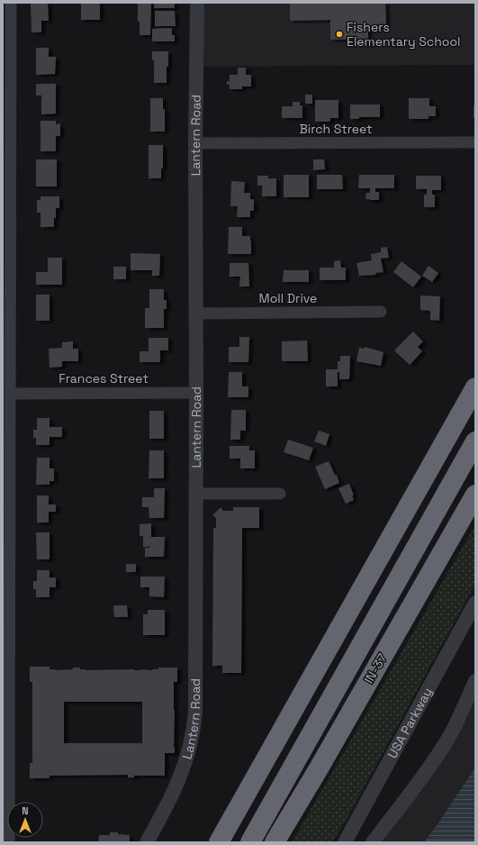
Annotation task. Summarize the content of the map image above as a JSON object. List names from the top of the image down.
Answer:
{
  "streets": {
    "highway": ["IN-37"],
    "street": [
      "Birch Street",
      "Lantern Road",
      "Moll Drive",
      "Frances Street",
      "USA Parkway"
    ]
  },
  "crossings": [
    ["Birch Street", "Lantern Road"],
    ["Lantern Road", "Moll Drive"],
    ["Lantern Road", "Frances Street"]
  ],
  "places": ["Fishers Elementary School"],
  "north": "top"
}
